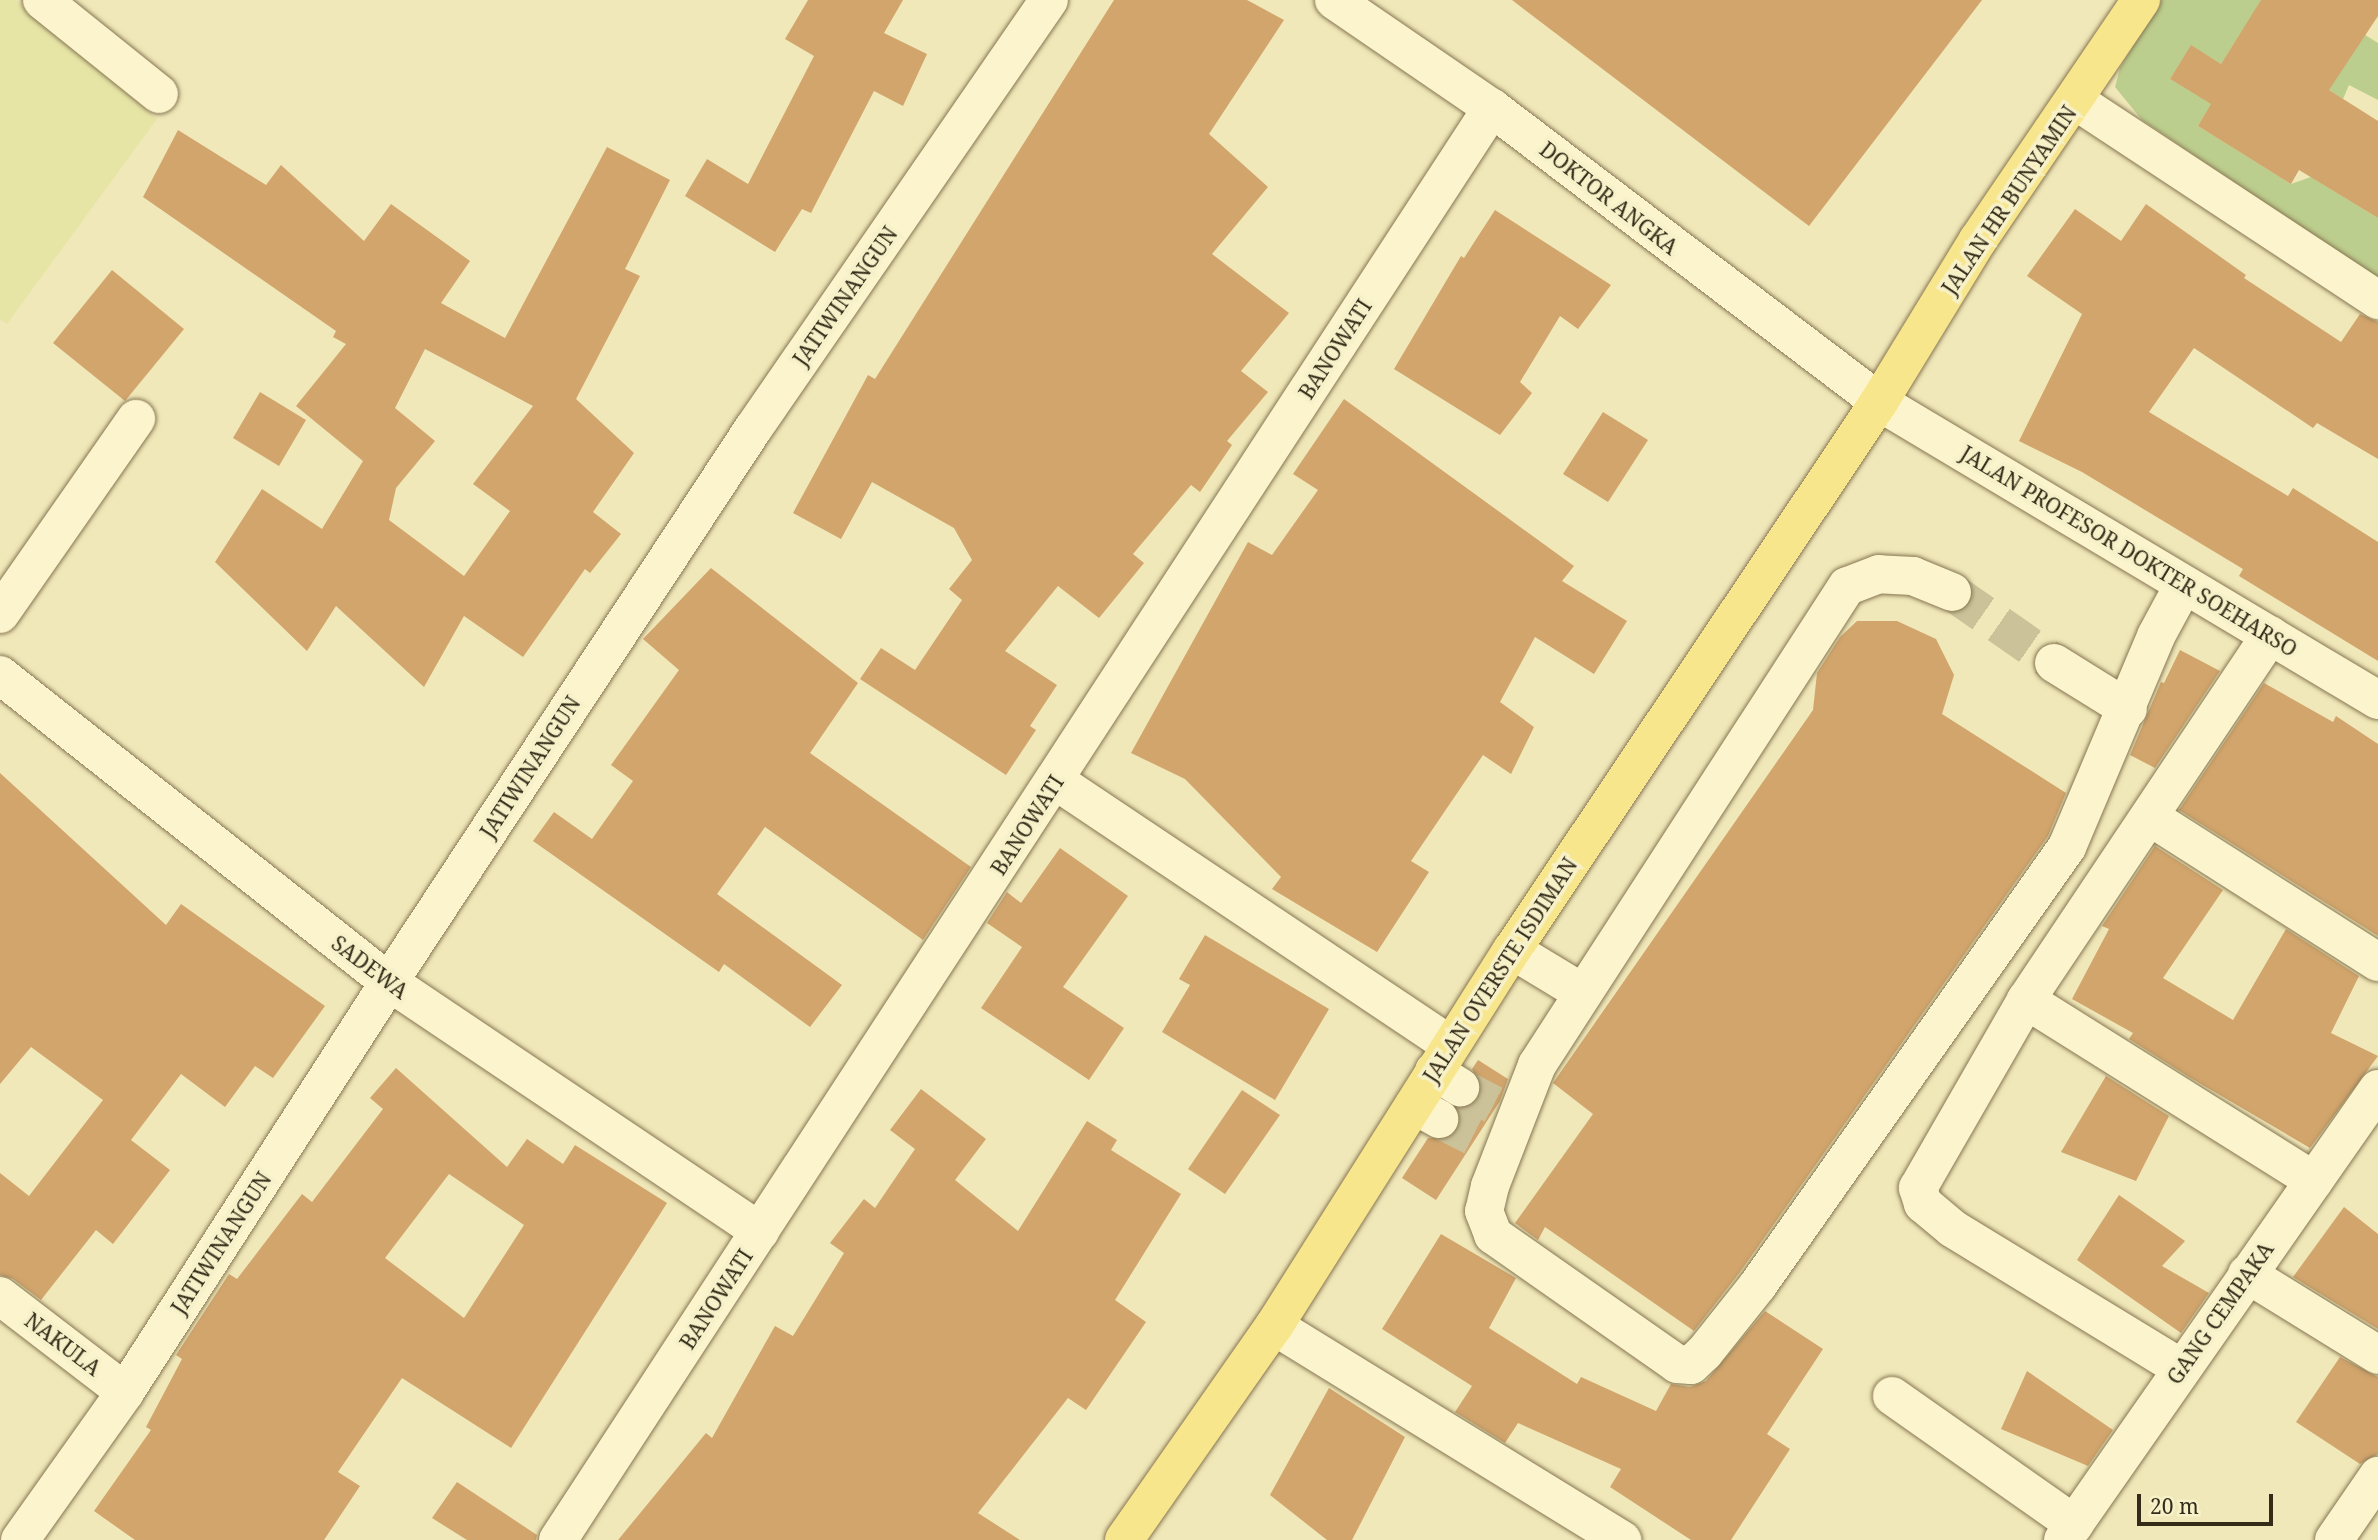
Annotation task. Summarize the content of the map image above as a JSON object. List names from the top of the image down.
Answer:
{
  "streets": {
    "main road": ["JALAN HR BUNYAMIN", "JALAN OVERSTE ISDIMAN"],
    "street": [
      "DOKTOR ANGKA",
      "JATIWINANGUN",
      "BANOWATI",
      "JALAN PROFESOR DOKTER SOEHARSO",
      "SADEWA",
      "GANG CEMPAKA",
      "NAKULA"
    ]
  },
  "crossings": [
    ["DOKTOR ANGKA", "JALAN HR BUNYAMIN"],
    ["DOKTOR ANGKA", "BANOWATI"],
    ["DOKTOR ANGKA", "JALAN PROFESOR DOKTER SOEHARSO"],
    ["DOKTOR ANGKA", "JALAN OVERSTE ISDIMAN"],
    ["JALAN HR BUNYAMIN", "JALAN PROFESOR DOKTER SOEHARSO"],
    ["JALAN HR BUNYAMIN", "JALAN OVERSTE ISDIMAN"],
    ["JATIWINANGUN", "SADEWA"],
    ["JATIWINANGUN", "NAKULA"],
    ["BANOWATI", "SADEWA"],
    ["JALAN PROFESOR DOKTER SOEHARSO", "JALAN OVERSTE ISDIMAN"]
  ],
  "scale_bar": "20 m"
}
